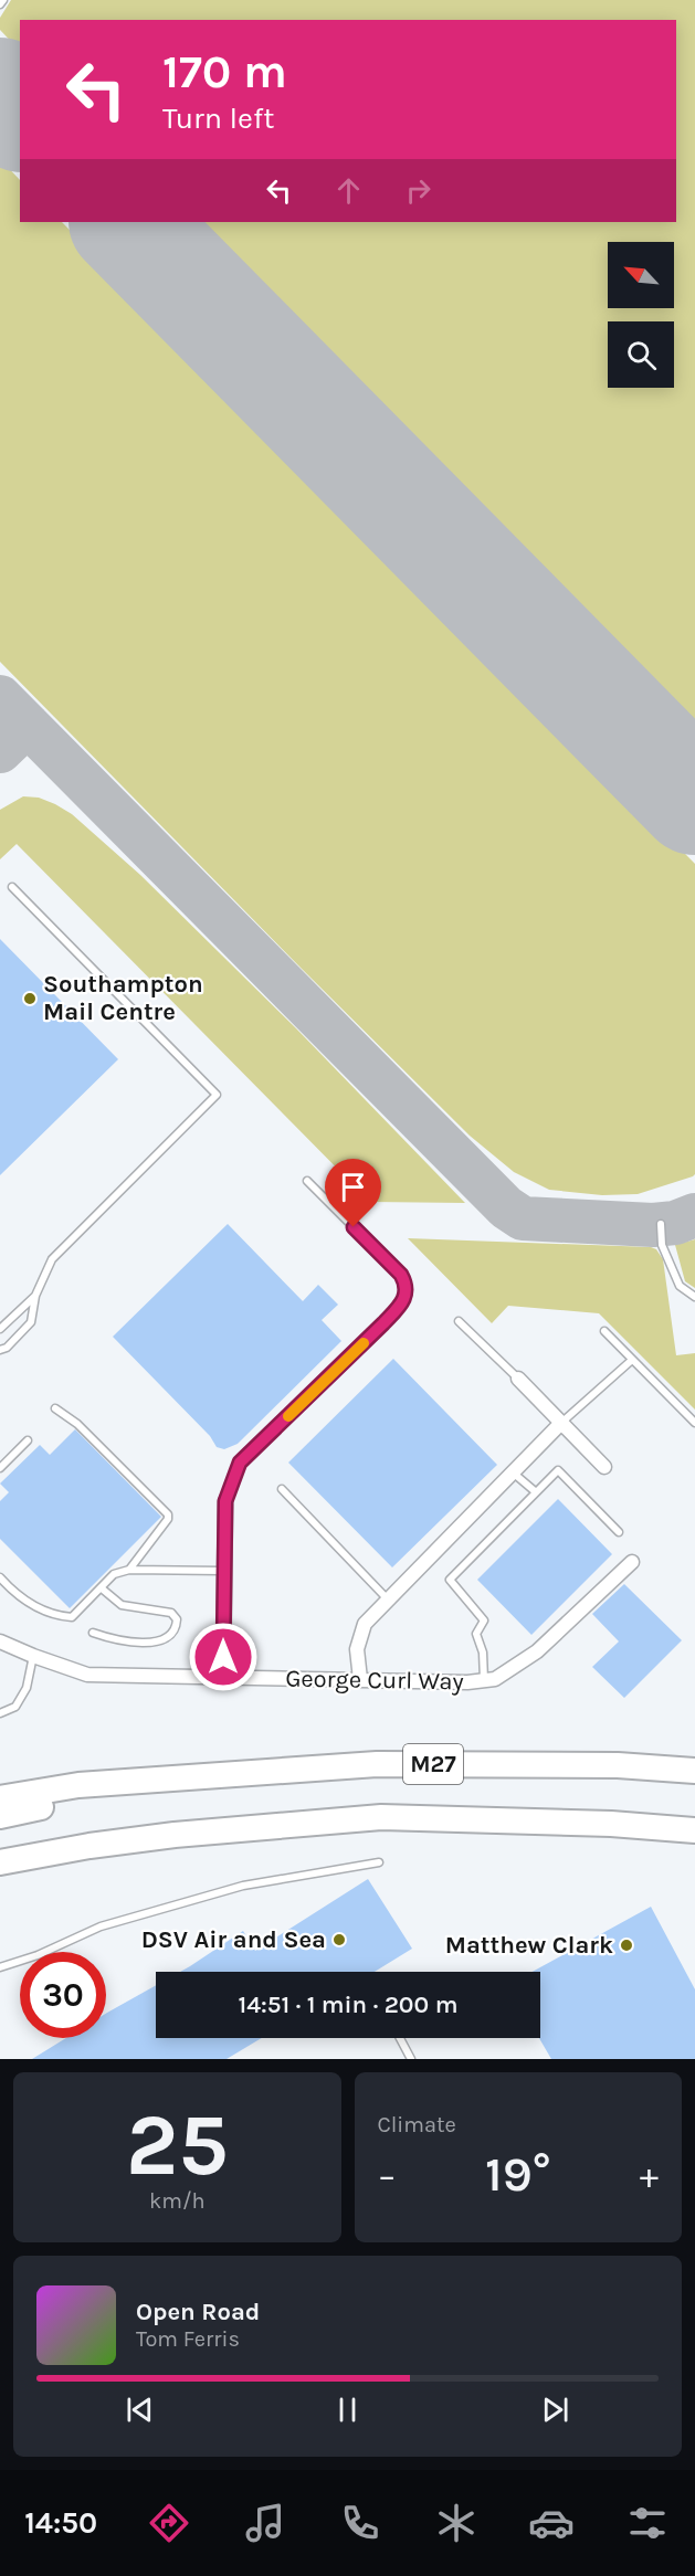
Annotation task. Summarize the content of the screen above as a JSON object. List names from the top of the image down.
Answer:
{
  "streets": {
    "highway": ["M27"],
    "street": ["George Curl Way"]
  },
  "places": ["Southampton Mail Centre", "DSV Air and Sea", "Matthew Clark"],
  "north": "top left",
  "page": {
    "turn": ["170 m", "Turn left"],
    "limit": "30",
    "trip": "14:51 · 1 min · 200 m",
    "tile": [
      ["25", "km/h"],
      "Climate"
    ],
    "heat": ["−", "19°", "+"],
    "song": ["Open Road", "Tom Ferris"],
    "tabs": "14:50"
  }
}
